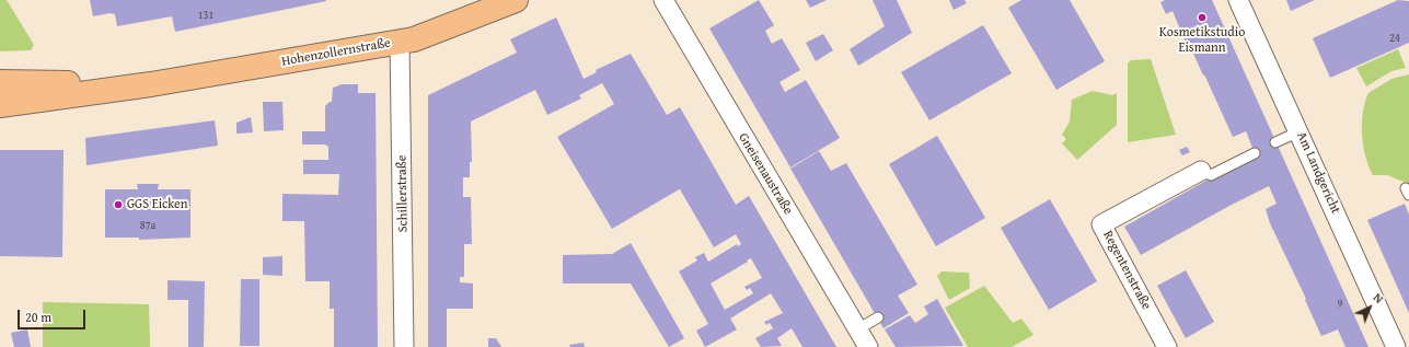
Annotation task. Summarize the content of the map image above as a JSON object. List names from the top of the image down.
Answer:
{
  "streets": {
    "main road": ["Hohenzollernstraße"],
    "street": [
      "Am Landgericht",
      "Gneisenaustraße",
      "Schillerstraße",
      "Regentenstraße"
    ]
  },
  "crossings": [
    ["Hohenzollernstraße", "Schillerstraße"]
  ],
  "places": ["Kosmetikstudio Eismann", "GGS Eicken"],
  "house_numbers": [
    "131",
    "24",
    "87a",
    "9"
  ],
  "scale_bar": "20 m",
  "north": "top right"
}
